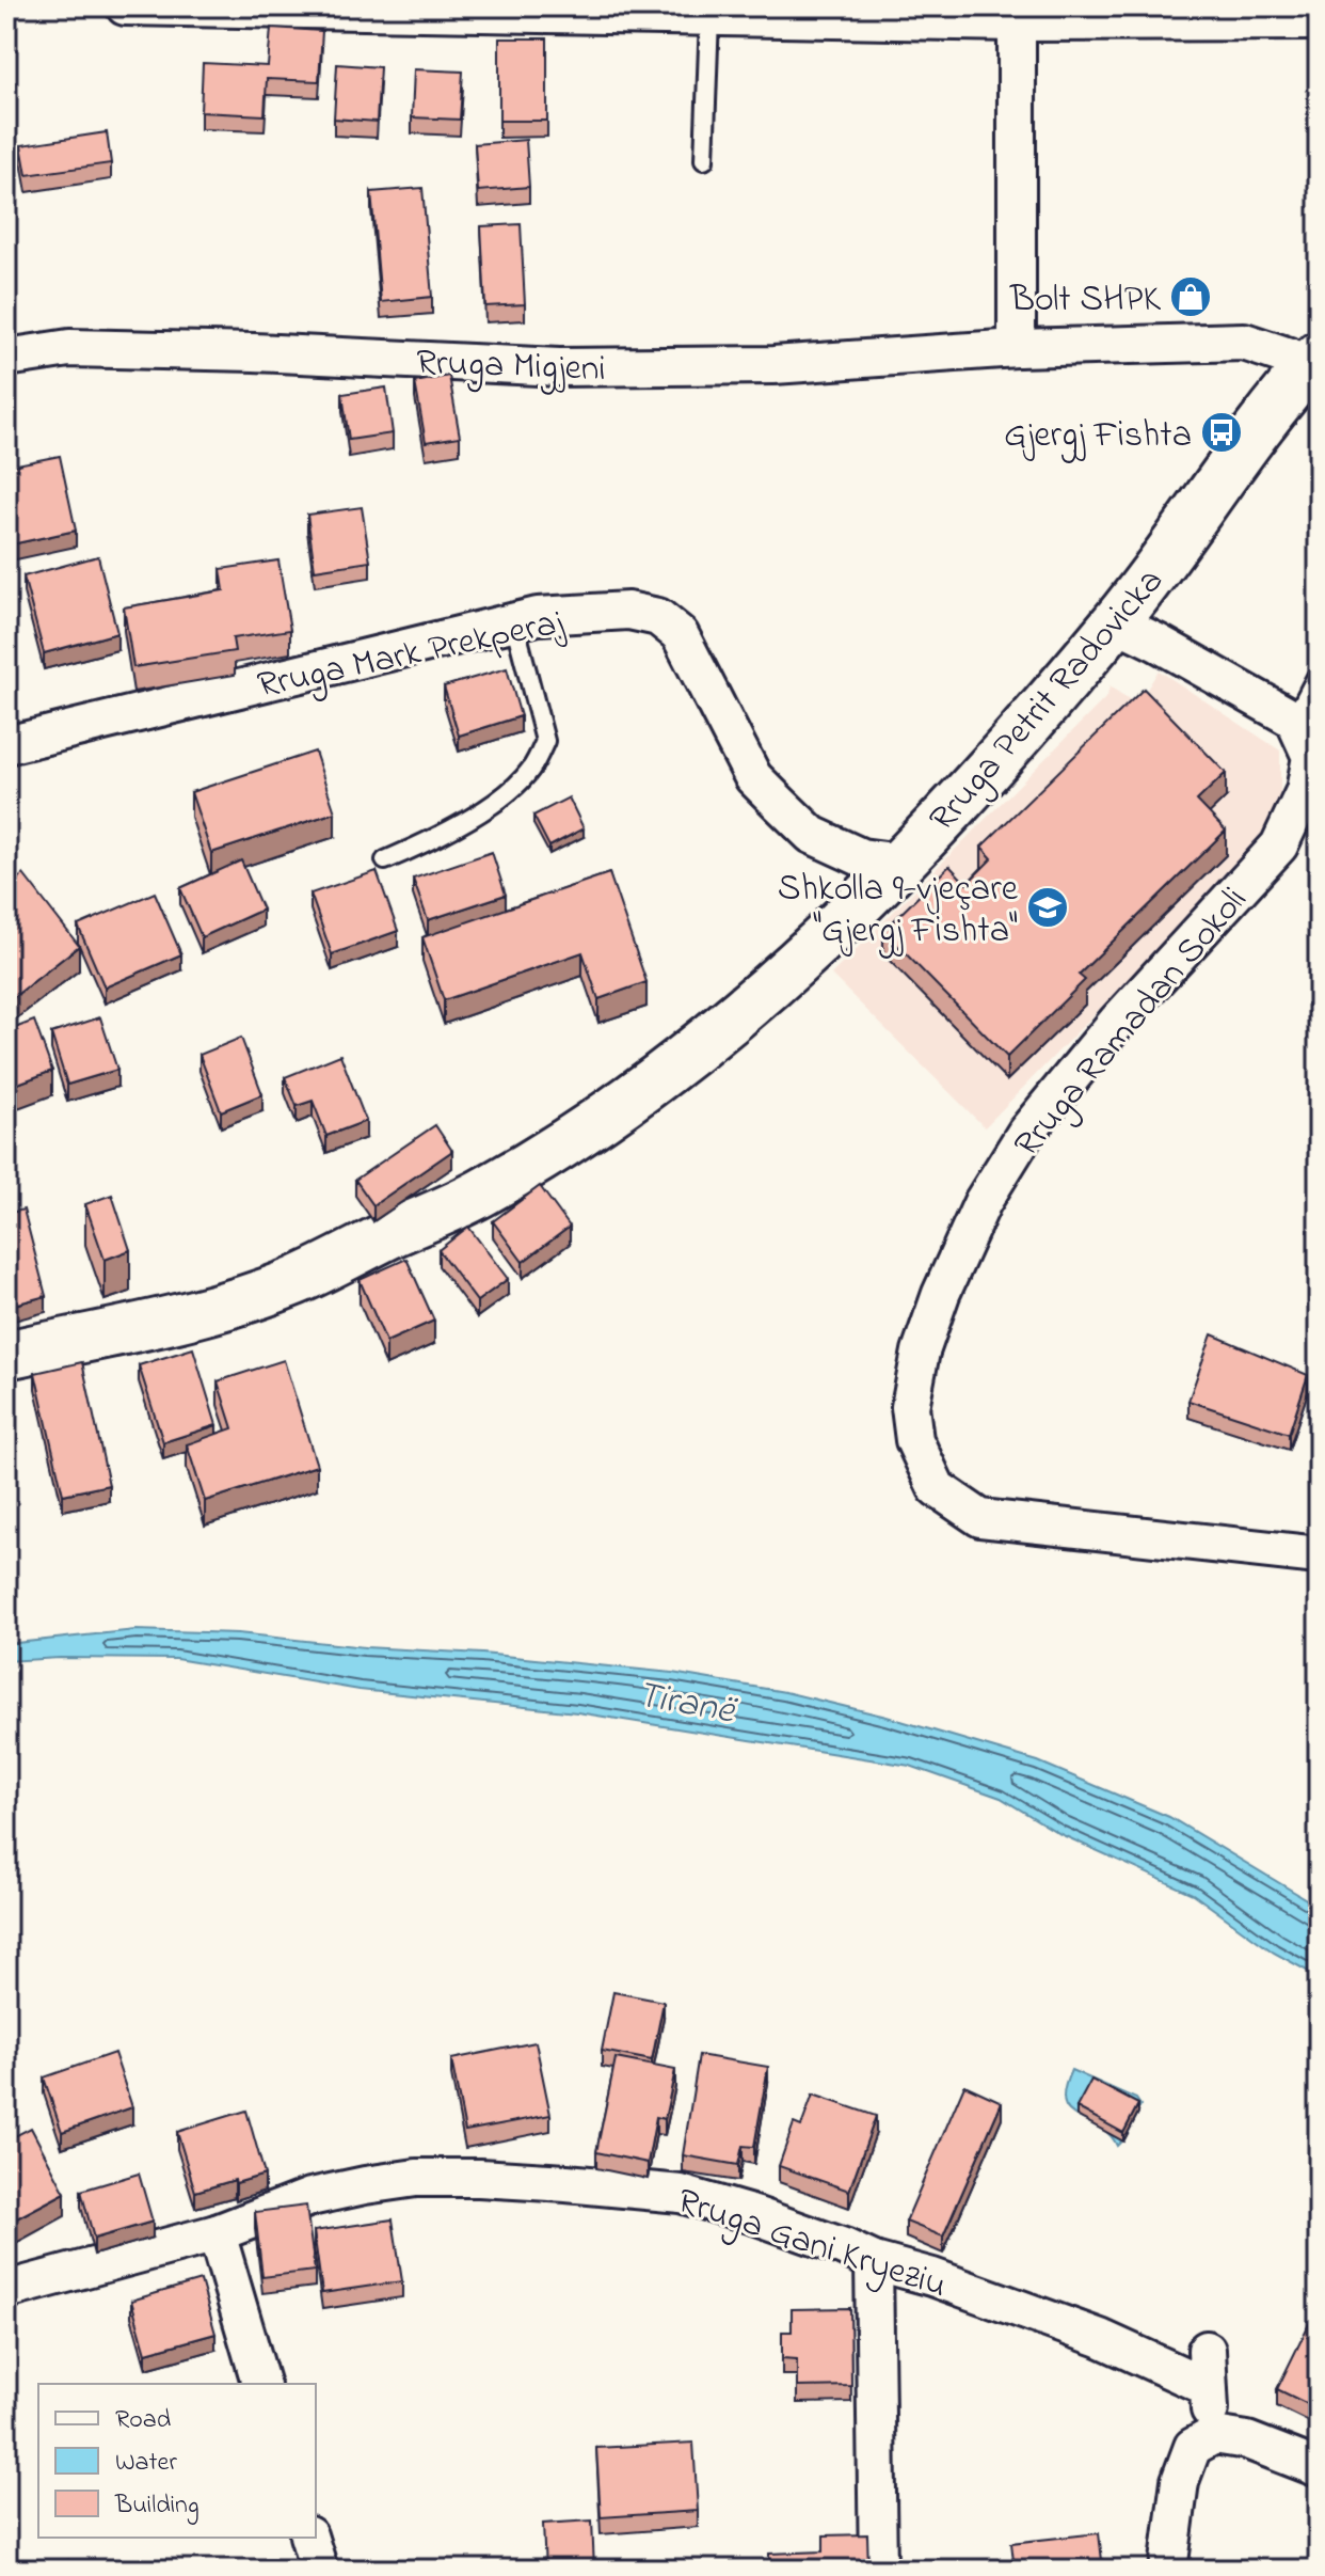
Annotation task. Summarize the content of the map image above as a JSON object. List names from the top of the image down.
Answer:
{
  "streets": {
    "main road": ["Rruga Petrit Radovicka"],
    "street": [
      "Rruga Migjeni",
      "Rruga Mark Prekperaj",
      "Rruga Ramadan Sokoli",
      "Rruga Gani Kryeziu"
    ]
  },
  "crossings": [
    ["Rruga Migjeni", "Rruga Petrit Radovicka"],
    ["Rruga Mark Prekperaj", "Rruga Petrit Radovicka"]
  ],
  "water": ["Tiranë"],
  "places": {
    "shop": ["Bolt SHPK"],
    "bus stop": ["Gjergj Fishta"],
    "school or university": ["Shkolla 9-vjeçare \"Gjergj Fishta\""]
  },
  "legend": ["Road", "Water", "Building"]
}
